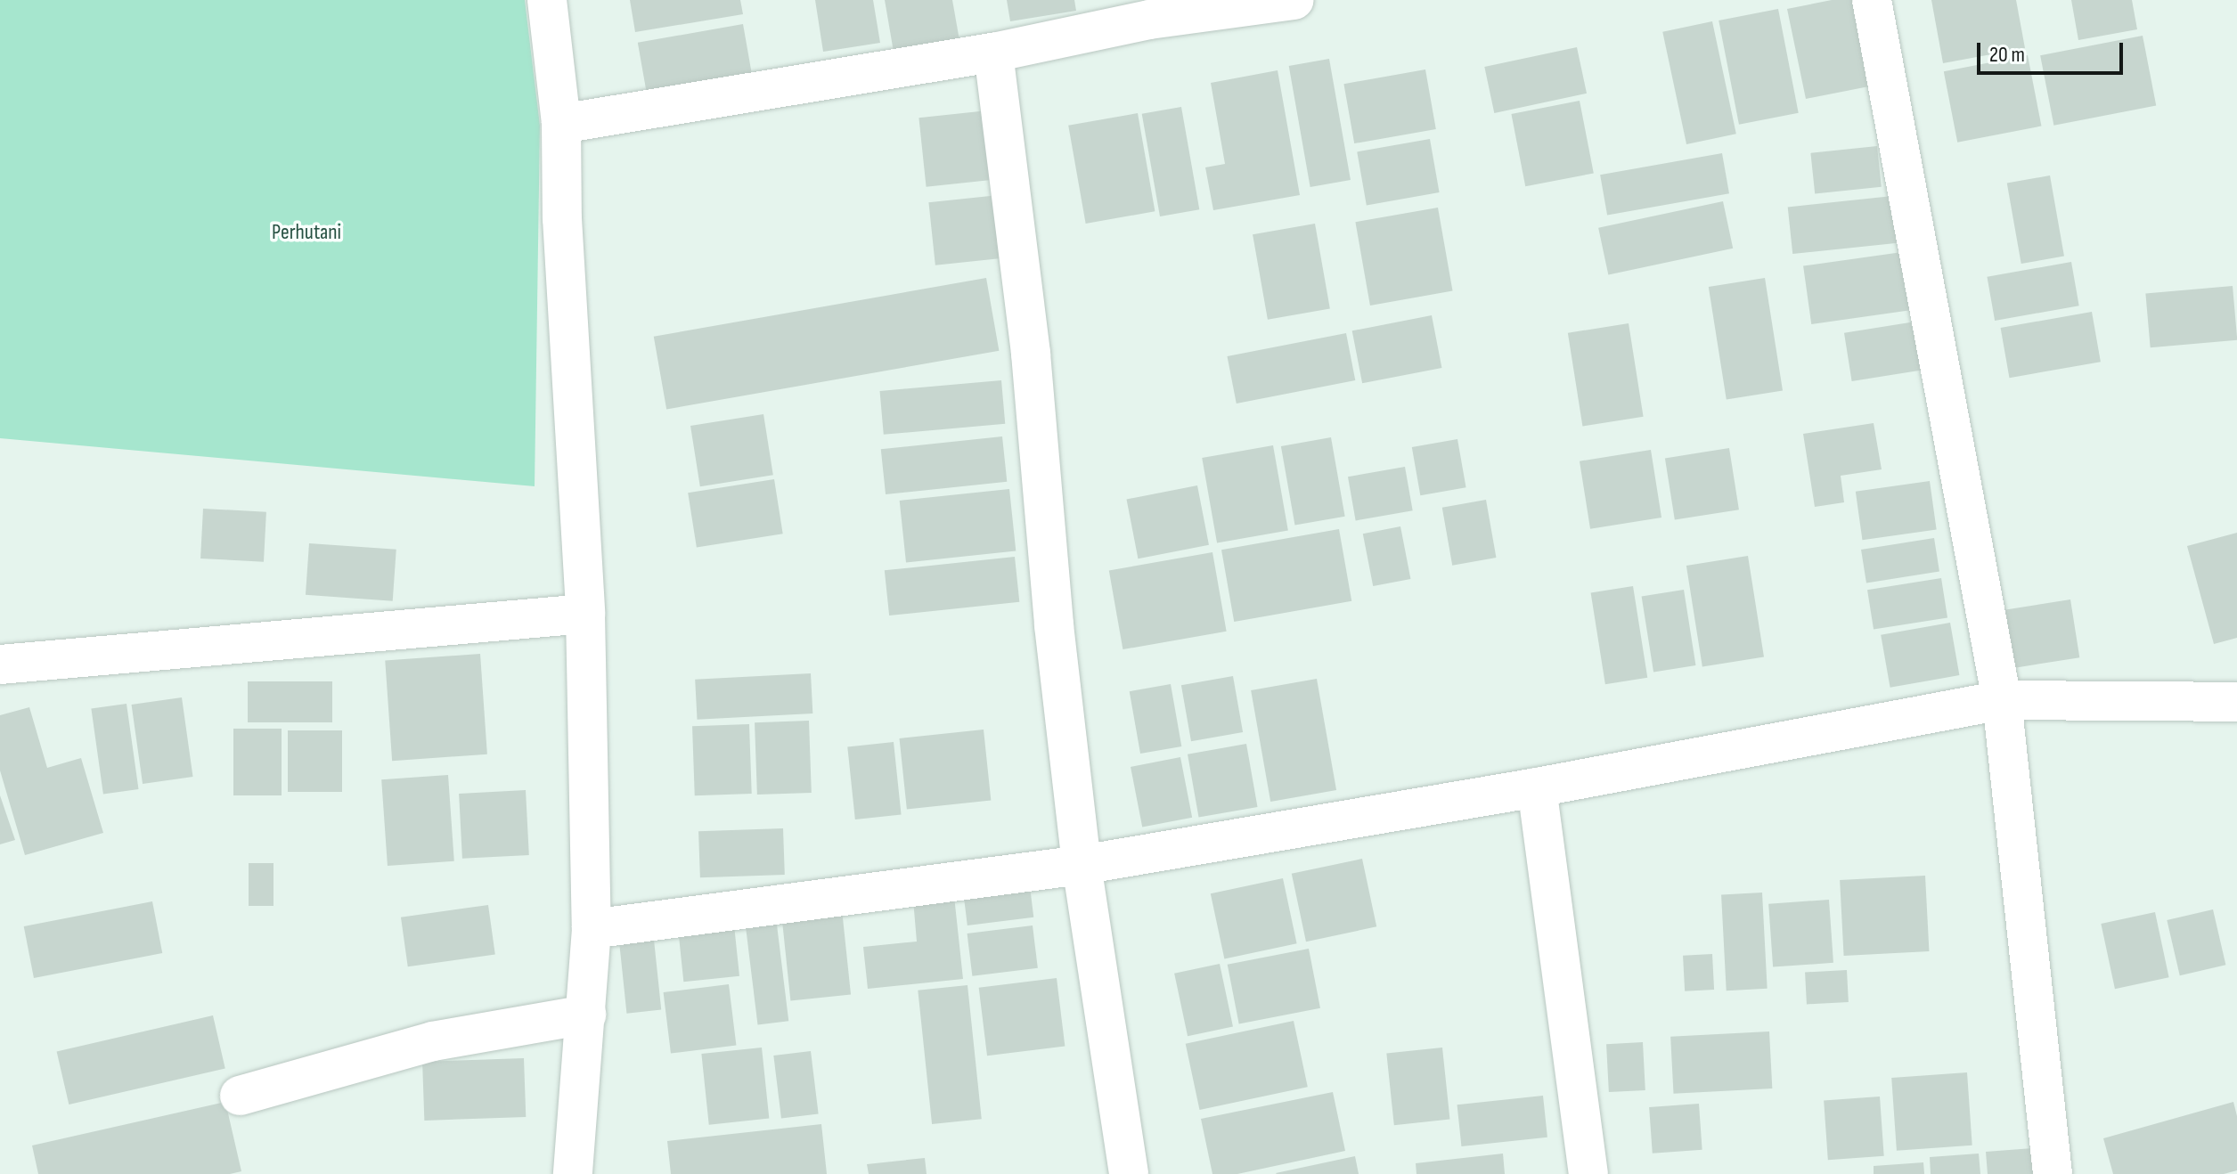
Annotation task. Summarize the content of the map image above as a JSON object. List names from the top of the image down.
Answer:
{
  "parks": ["Perhutani"],
  "scale_bar": "20 m"
}
